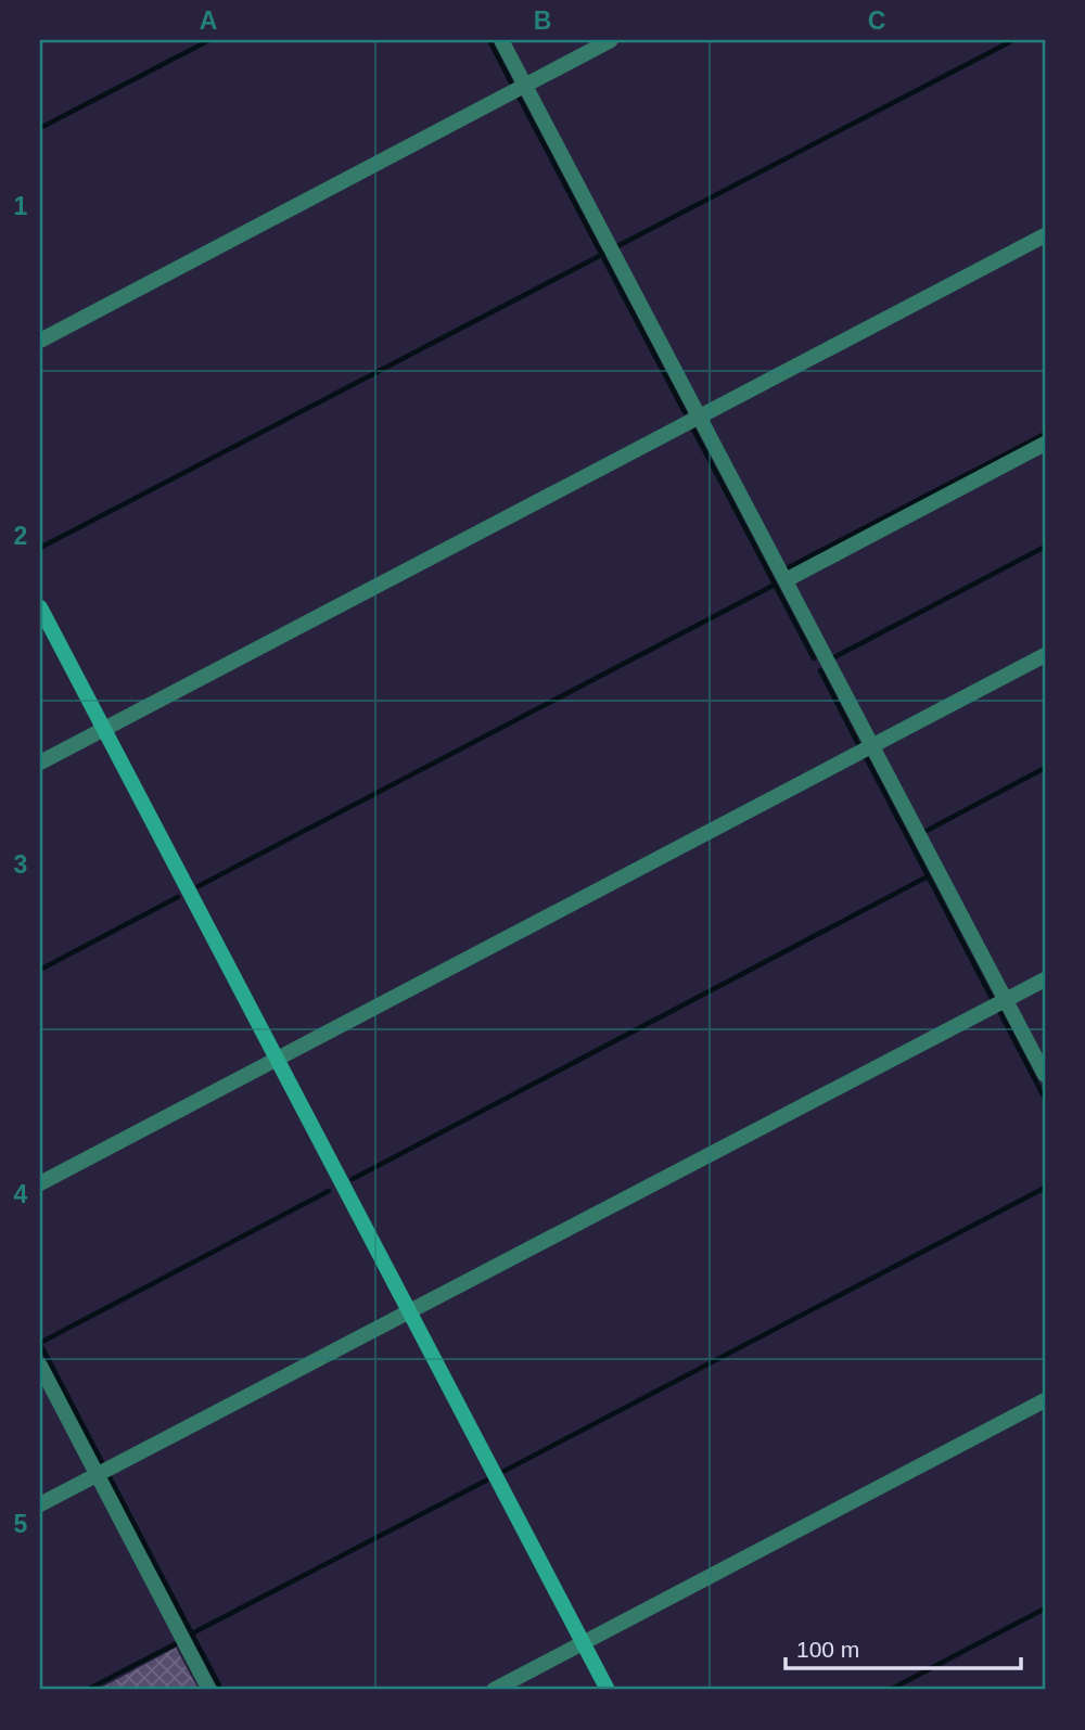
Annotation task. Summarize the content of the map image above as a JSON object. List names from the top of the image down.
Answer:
{
  "scale_bar": "100 m",
  "grid": {
    "columns": ["A", "B", "C"],
    "rows": [
      "1",
      "2",
      "3",
      "4",
      "5"
    ]
  }
}
